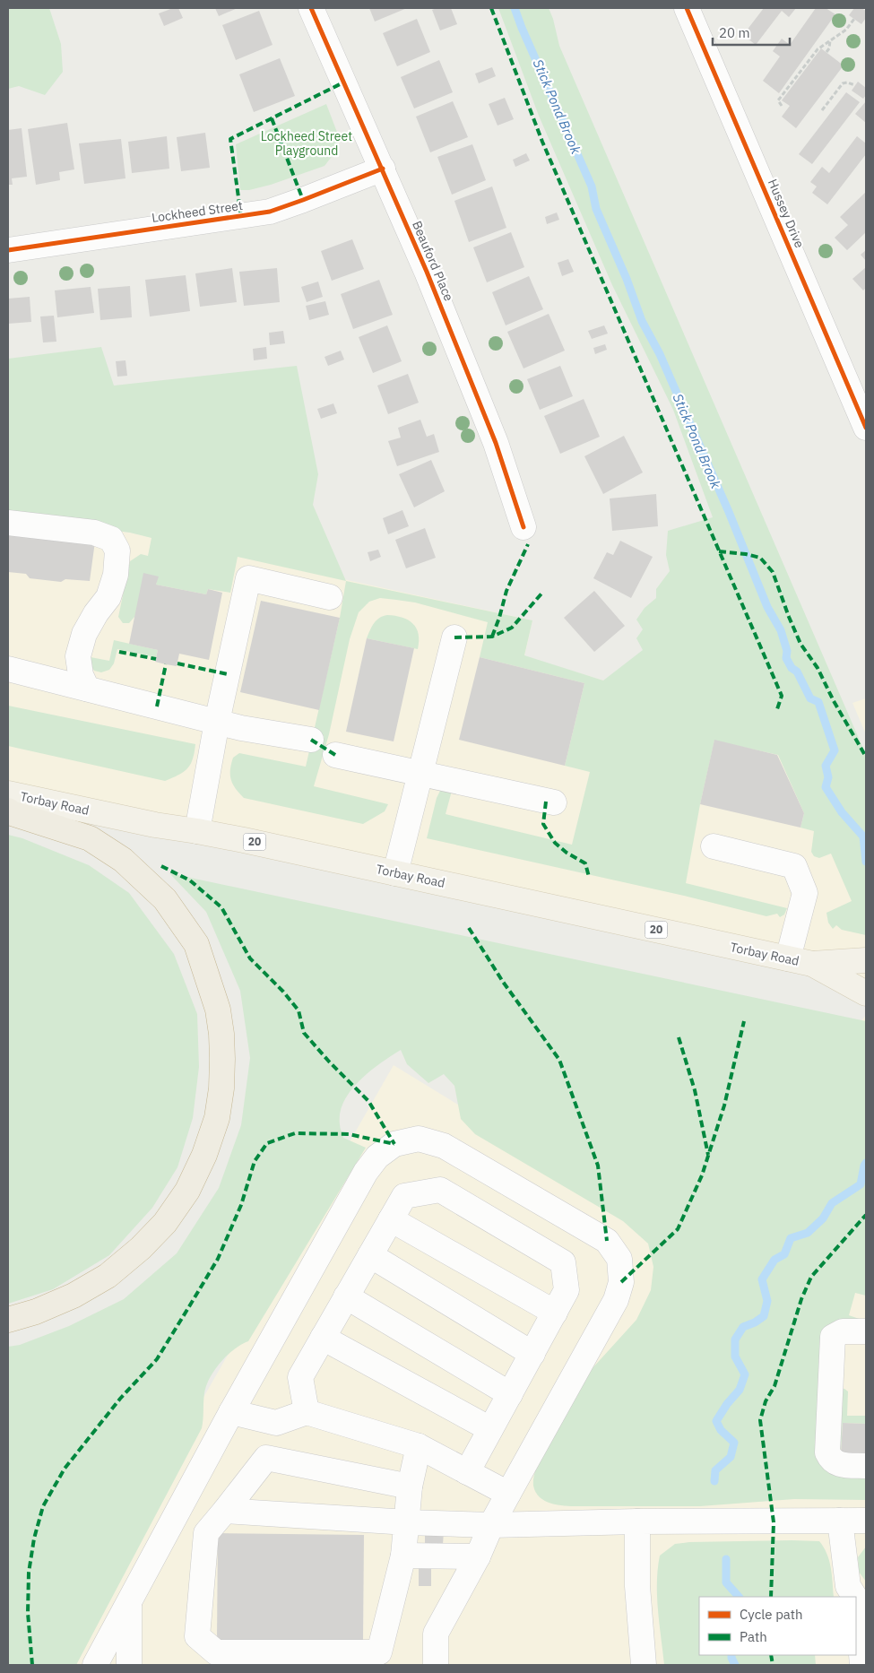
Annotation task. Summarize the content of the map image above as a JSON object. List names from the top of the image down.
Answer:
{
  "streets": {
    "main road": ["Torbay Road", "20"],
    "street": ["Lockheed Street", "Hussey Drive", "Beauford Place"]
  },
  "crossings": [
    ["Lockheed Street", "Beauford Place"]
  ],
  "water": ["Stick Pond Brook"],
  "parks": ["Lockheed Street Playground"],
  "legend": ["Cycle path", "Path"],
  "scale_bar": "20 m"
}
